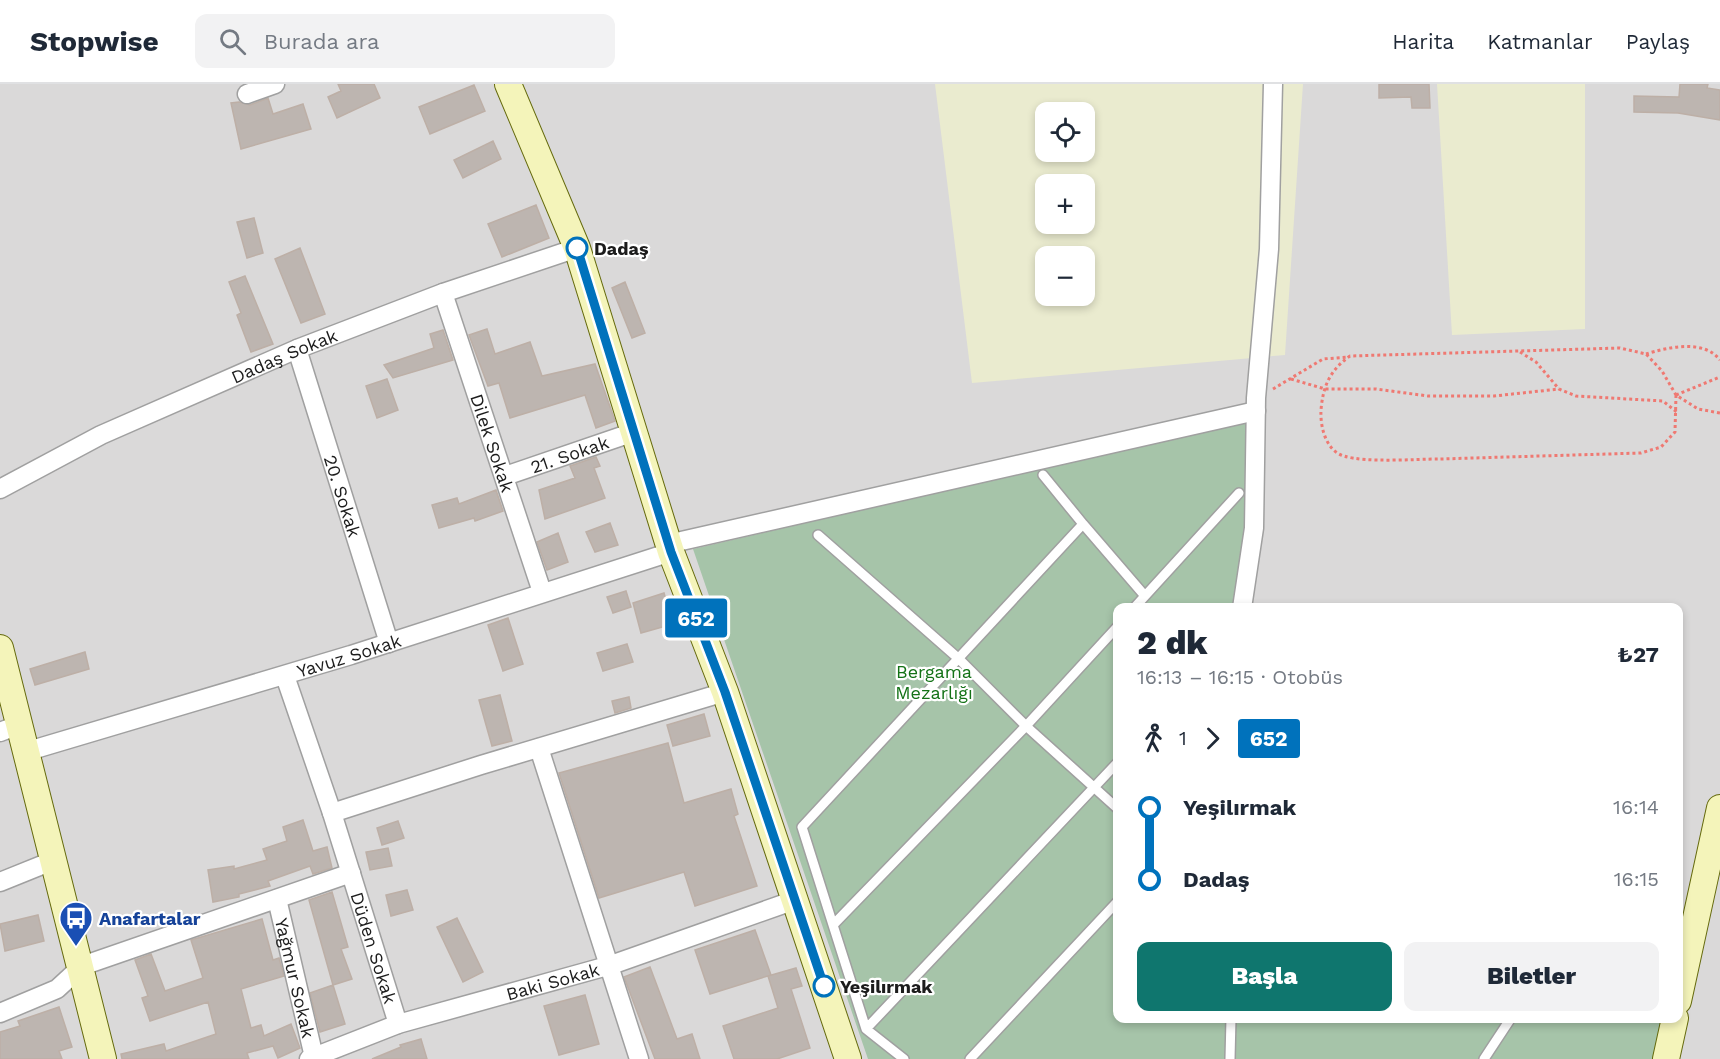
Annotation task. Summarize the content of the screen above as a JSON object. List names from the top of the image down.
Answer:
{
  "streets": {
    "street": [
      "Dadaş Sokak",
      "Dilek Sokak",
      "21. Sokak",
      "20. Sokak",
      "Yavuz Sokak",
      "Düden Sokak",
      "Yağmur Sokak",
      "Baki Sokak"
    ]
  },
  "crossings": [
    ["Dadaş Sokak", "Dilek Sokak"],
    ["Dadaş Sokak", "20. Sokak"],
    ["Dilek Sokak", "21. Sokak"],
    ["Dilek Sokak", "Yavuz Sokak"],
    ["20. Sokak", "Yavuz Sokak"],
    ["Düden Sokak", "Baki Sokak"],
    ["Yağmur Sokak", "Baki Sokak"]
  ],
  "parks": ["Bergama Mezarlığı"],
  "places": {
    "other": ["Dadaş", "Yeşilırmak"],
    "bus stop": ["Anafartalar"]
  },
  "lines": ["bus line 652"],
  "page": {
    "header": "Stopwise",
    "search": "Burada ara",
    "nav": ["Harita", "Katmanlar", "Paylaş"],
    "on_map": "652",
    "map_buttons": ["+", "−"],
    "heading": ["2 dk", "16:13 – 16:15 · Otobüs", "₺27"],
    "legs": ["1", "652"],
    "list": [
      {
        "name": "Yeşilırmak",
        "value": "16:14"
      },
      {
        "name": "Dadaş",
        "value": "16:15"
      }
    ],
    "buttons": ["Başla", "Biletler"]
  }
}
